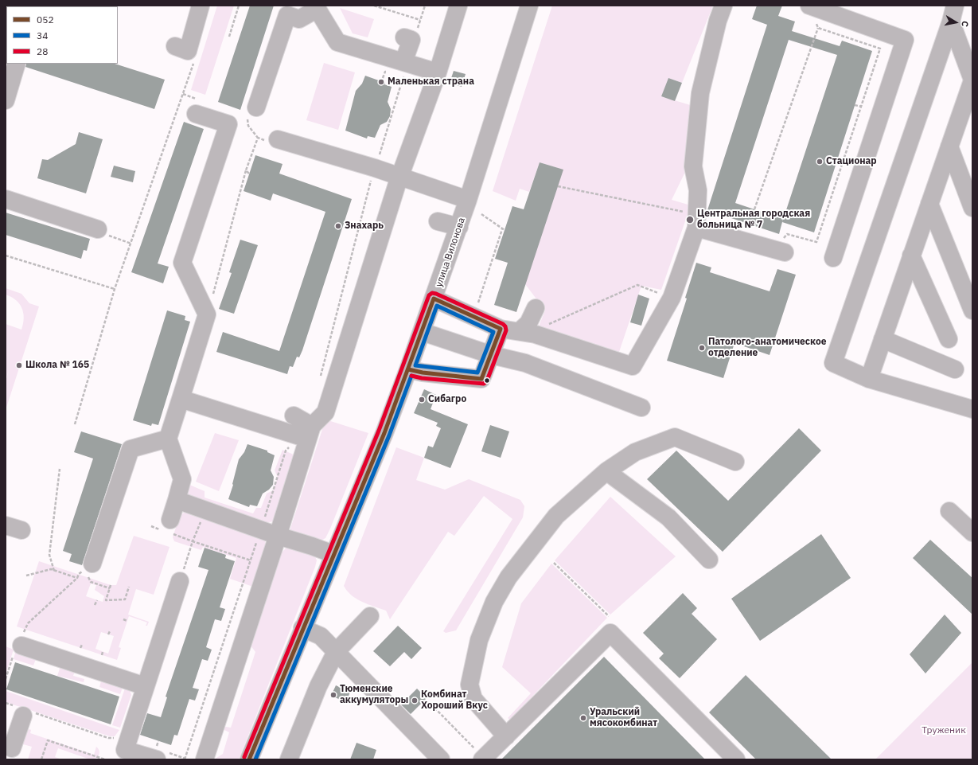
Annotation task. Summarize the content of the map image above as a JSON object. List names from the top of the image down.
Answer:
{
  "streets": {
    "street": ["улица Вилонова"]
  },
  "parks": ["Труженик"],
  "places": [
    "Маленькая страна",
    "Стационар",
    "Центральная городская больница № 7",
    "Знахарь",
    "Патолого-анатомическое отделение",
    "Школа № 165",
    "Сибагро",
    "Тюменские аккумуляторы",
    "Комбинат Хороший Вкус",
    "Уральский мясокомбинат"
  ],
  "lines": ["transit line 28", "transit line 052", "transit line 34"],
  "legend": ["052", "34", "28"],
  "north": "right"
}
